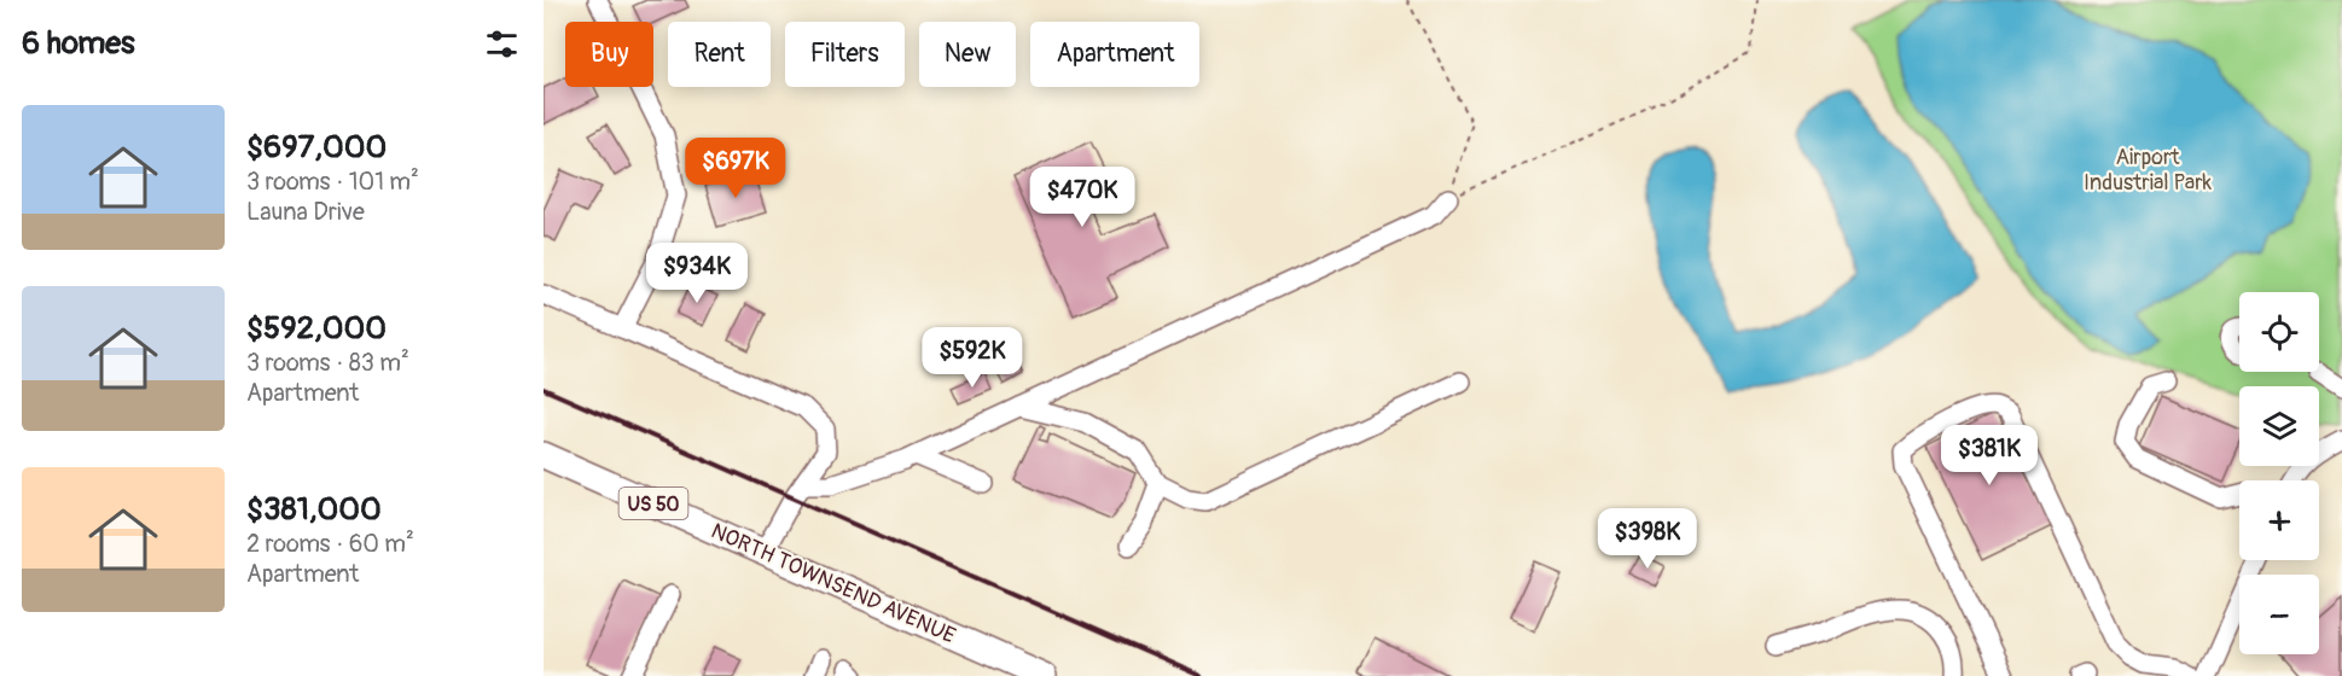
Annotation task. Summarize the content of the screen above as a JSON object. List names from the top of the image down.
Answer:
{
  "streets": {
    "highway": ["US 50", "NORTH TOWNSEND AVENUE"]
  },
  "parks": ["Airport Industrial Park"],
  "page": {
    "heading": "6 homes",
    "chip": [
      "Buy",
      "Rent",
      "Filters",
      "New",
      "Apartment"
    ],
    "list": [
      {
        "name": "$697,000",
        "note": "3 rooms · 101 m² · Launa Drive"
      },
      {
        "name": "$592,000",
        "note": "3 rooms · 83 m² · Apartment"
      },
      {
        "name": "$381,000",
        "note": "2 rooms · 60 m² · Apartment"
      }
    ],
    "price": [
      "$697K",
      "$470K",
      "$934K",
      "$592K",
      "$381K",
      "$398K"
    ],
    "map_buttons": ["+", "−"]
  }
}
